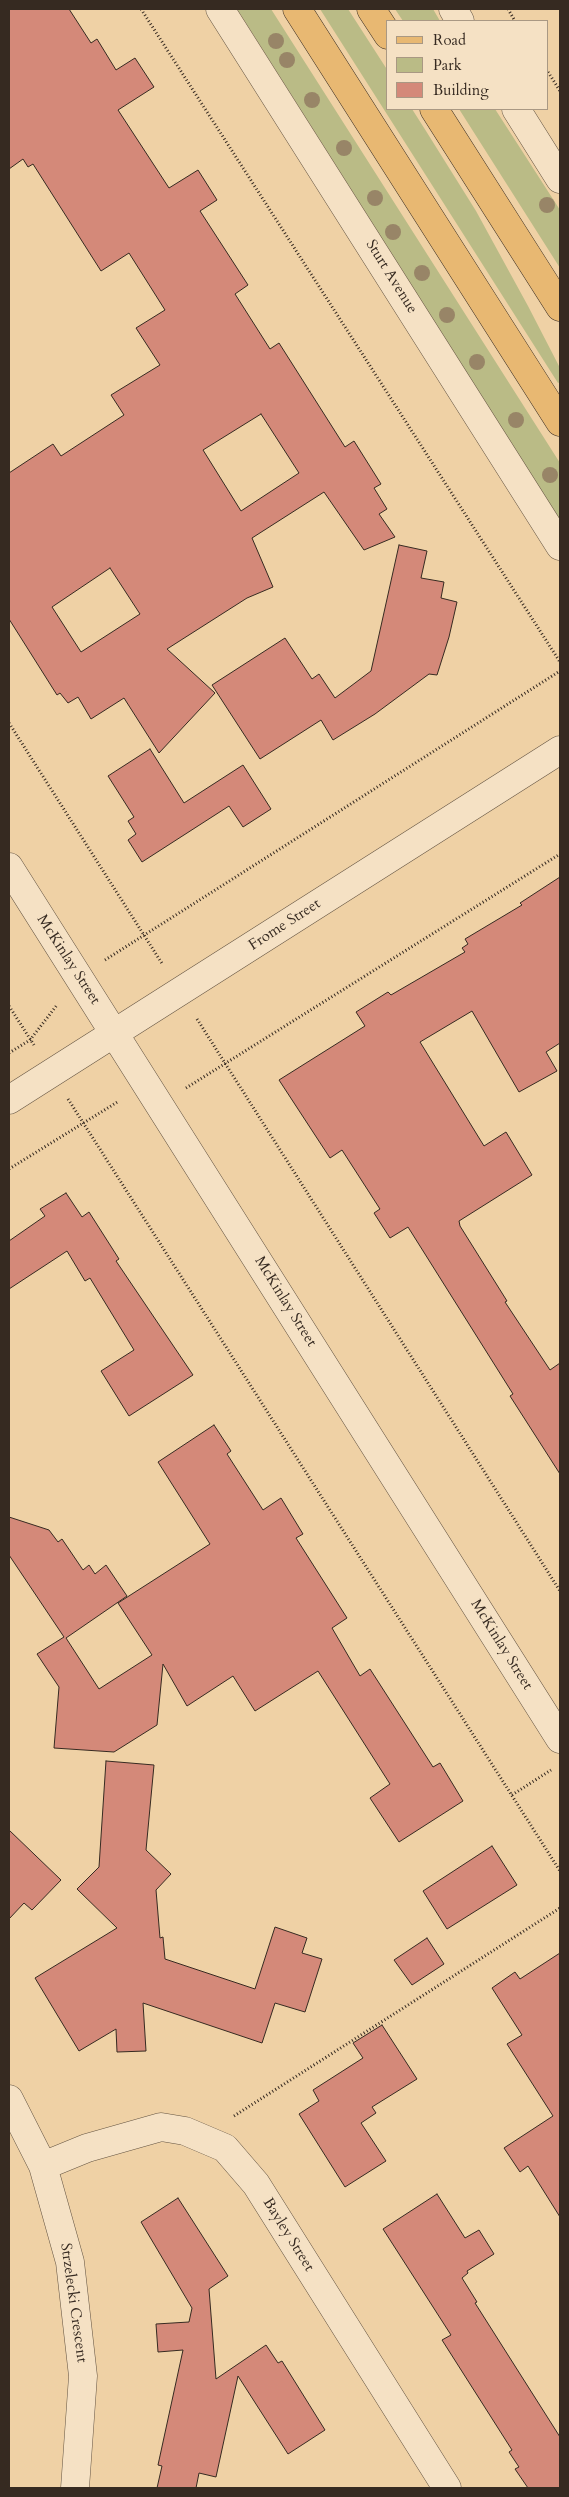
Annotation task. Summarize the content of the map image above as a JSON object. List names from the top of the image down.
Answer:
{
  "streets": {
    "street": [
      "Sturt Avenue",
      "Frome Street",
      "McKinlay Street",
      "Bayley Street",
      "Strzelecki Crescent"
    ]
  },
  "crossings": [
    ["Frome Street", "McKinlay Street"],
    ["Bayley Street", "Strzelecki Crescent"]
  ],
  "legend": ["Road", "Park", "Building"]
}
